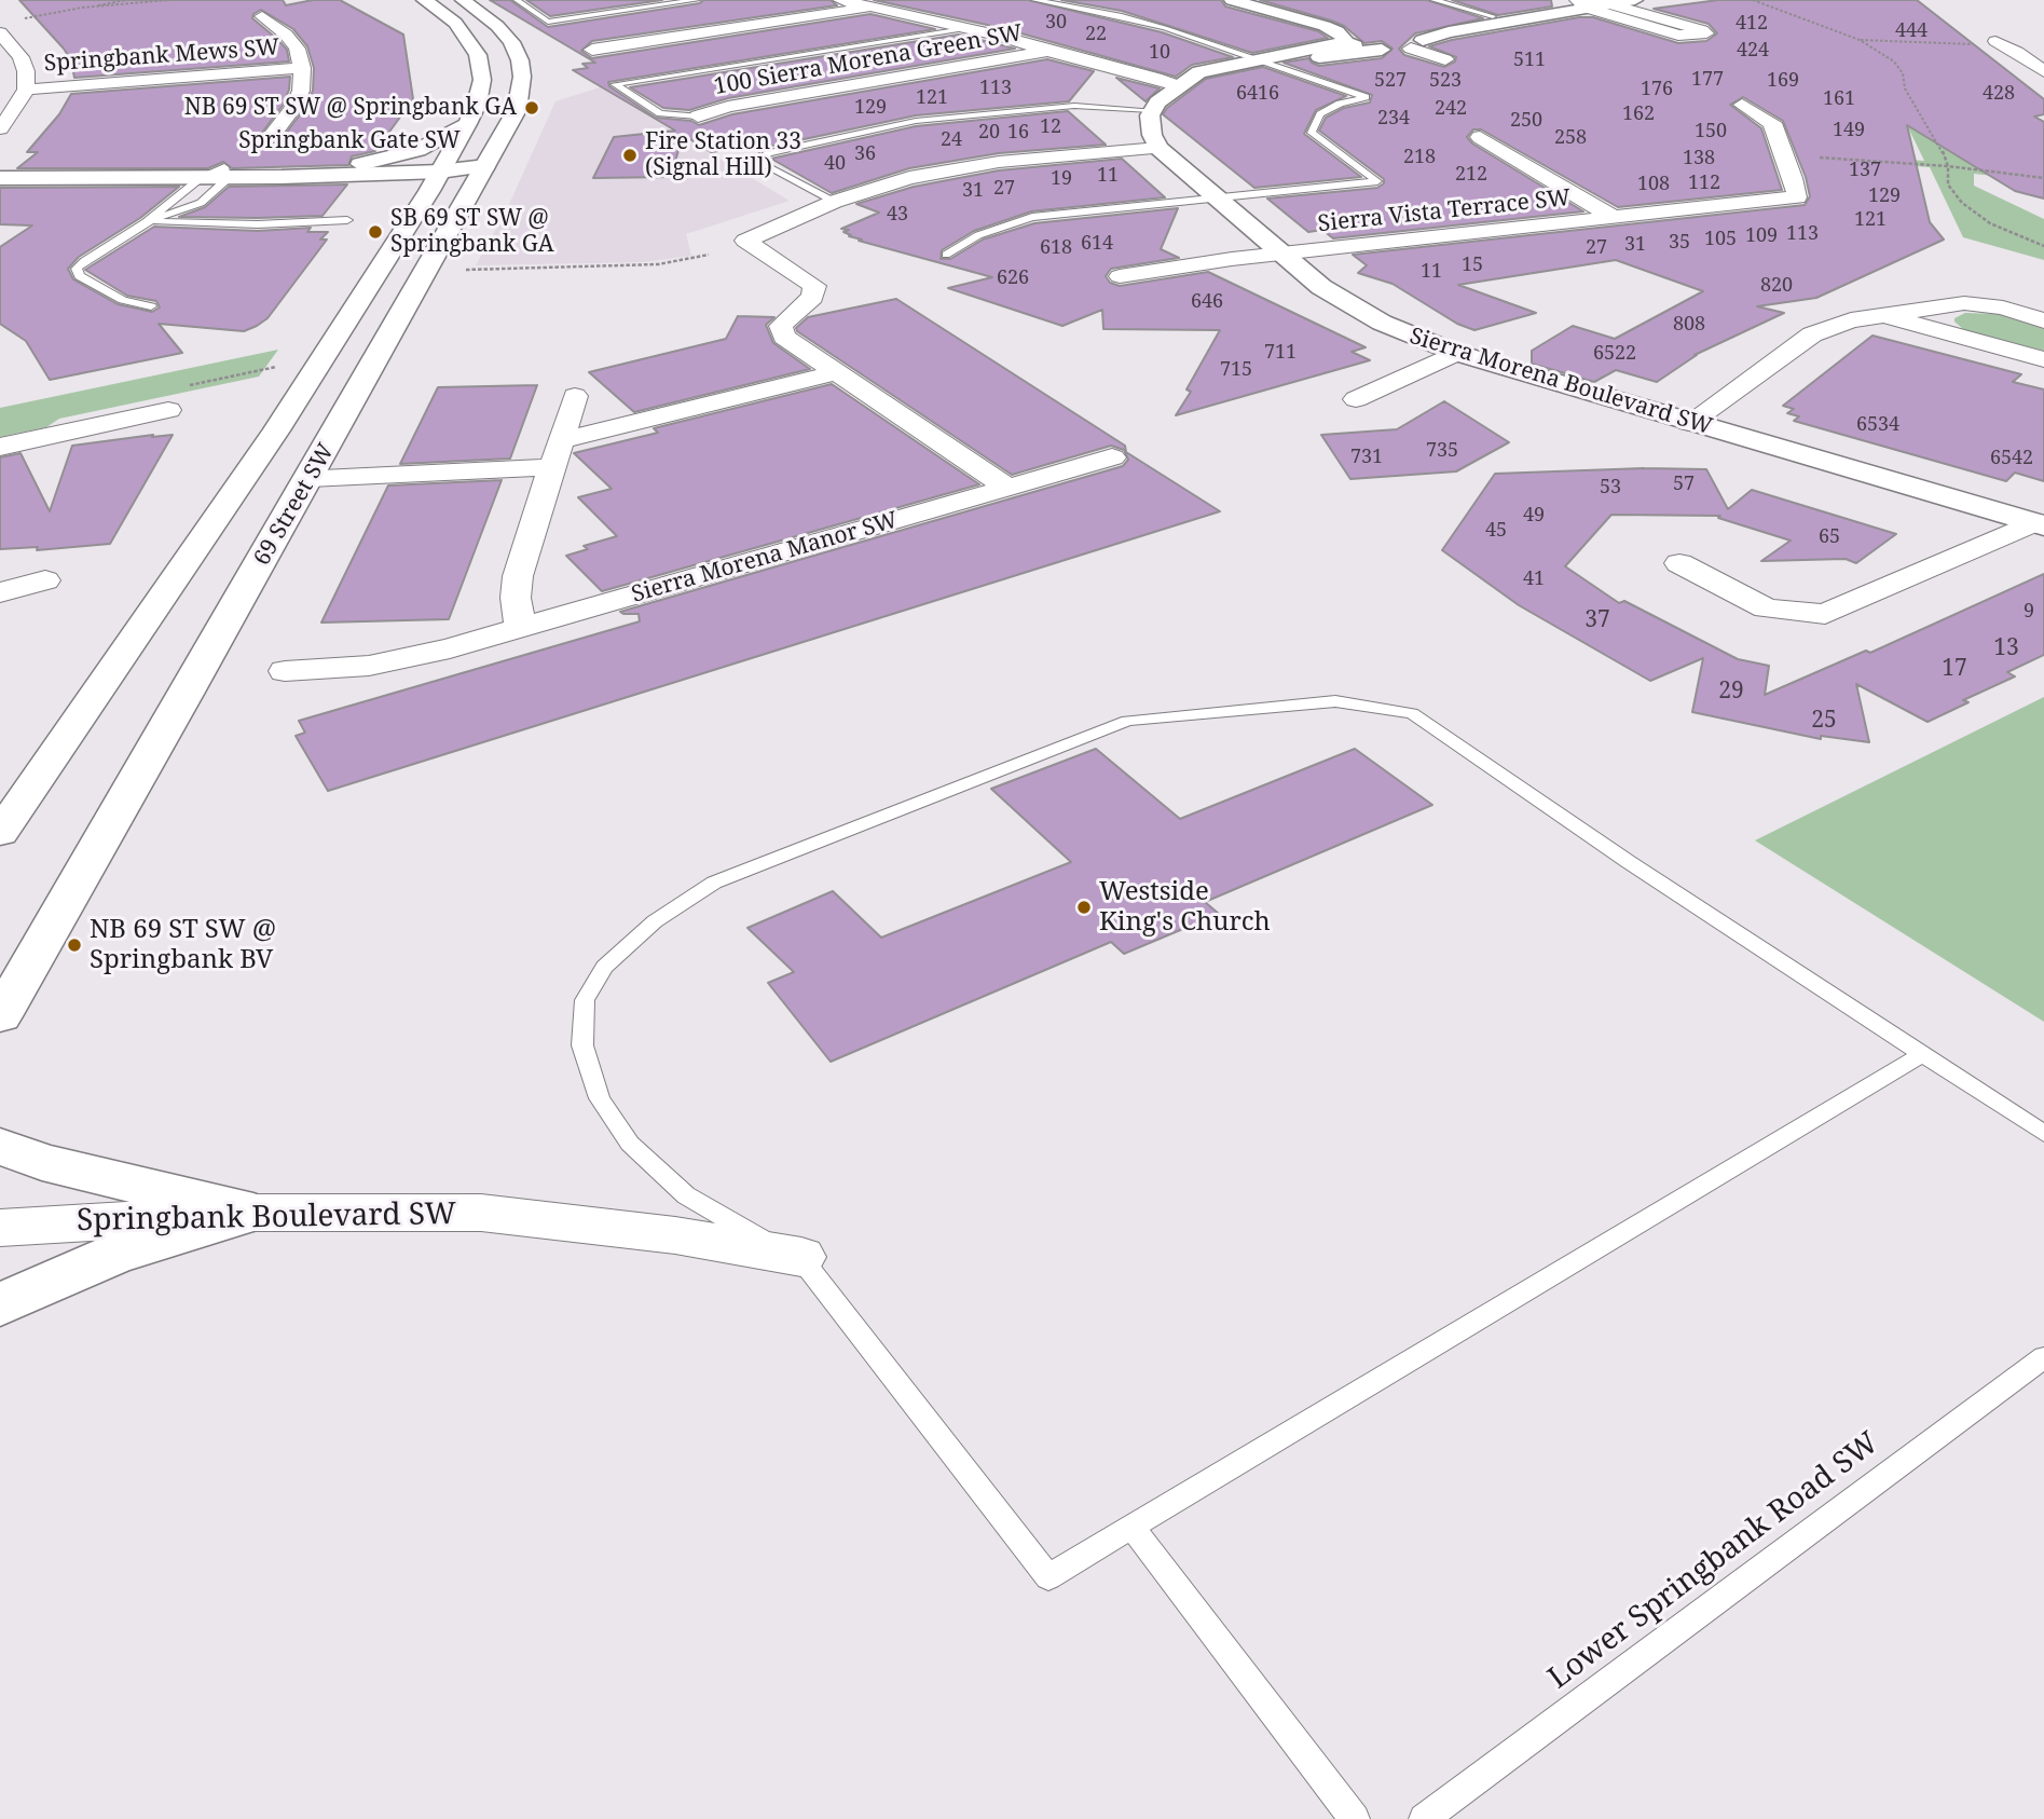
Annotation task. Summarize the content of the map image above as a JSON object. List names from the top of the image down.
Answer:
{
  "streets": {
    "main road": ["Springbank Gate SW", "Sierra Morena Boulevard SW", "69 Street SW"],
    "street": [
      "Springbank Mews SW",
      "100 Sierra Morena Green SW",
      "Sierra Vista Terrace SW",
      "Sierra Morena Manor SW",
      "Springbank Boulevard SW"
    ],
    "lane": ["Lower Springbank Road SW"]
  },
  "crossings": [
    ["Springbank Gate SW", "69 Street SW"],
    ["Sierra Vista Terrace SW", "Sierra Morena Boulevard SW"]
  ],
  "places": [
    "NB 69 ST SW @ Springbank GA",
    "Fire Station 33 (Signal Hill)",
    "SB 69 ST SW @ Springbank GA",
    "Westside King's Church",
    "NB 69 ST SW @ Springbank BV"
  ],
  "house_numbers": [
    "30",
    "412",
    "444",
    "22",
    "424",
    "10",
    "511",
    "177",
    "527",
    "523",
    "169",
    "113",
    "176",
    "6416",
    "428",
    "121",
    "161",
    "129",
    "242",
    "162",
    "234",
    "250",
    "12",
    "149",
    "150",
    "20",
    "16",
    "258",
    "24",
    "36",
    "218",
    "138",
    "40",
    "137",
    "212",
    "11",
    "19",
    "112",
    "108",
    "27",
    "31",
    "129",
    "43",
    "121",
    "113",
    "109",
    "105",
    "35",
    "614",
    "31",
    "618",
    "27",
    "15",
    "11",
    "626",
    "820",
    "646",
    "808",
    "711",
    "6522",
    "715",
    "6534",
    "735",
    "731",
    "6542",
    "57",
    "53",
    "49",
    "45",
    "65",
    "41",
    "9",
    "37",
    "13",
    "17",
    "29",
    "25"
  ]
}
